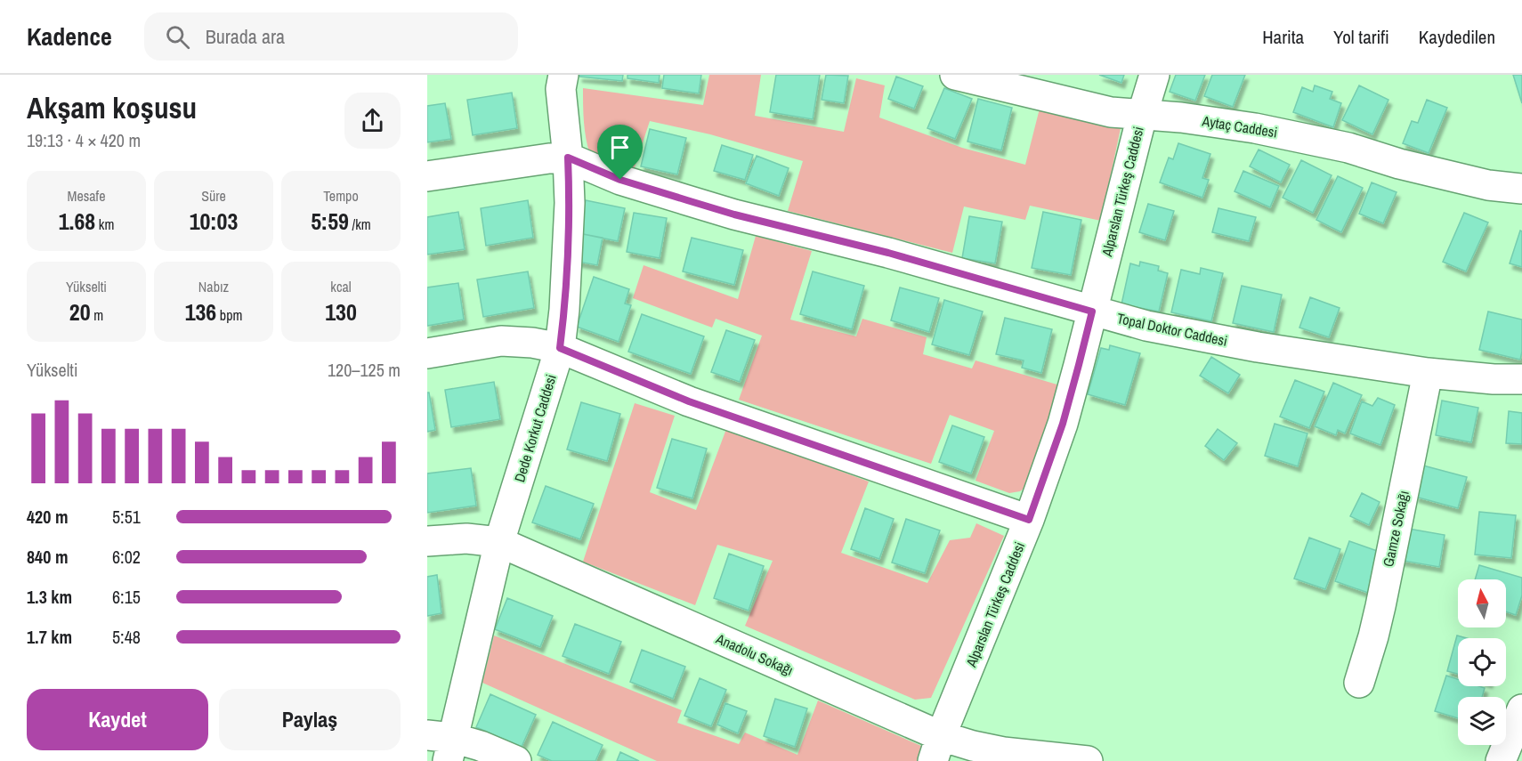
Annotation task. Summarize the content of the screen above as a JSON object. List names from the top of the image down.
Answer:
{
  "streets": {
    "street": [
      "Aytaç Caddesi",
      "Alparslan Türkeş Caddesi",
      "Topal Doktor Caddesi",
      "Dede Korkut Caddesi",
      "Gamze Sokağı",
      "Anadolu Sokağı"
    ]
  },
  "crossings": [
    ["Aytaç Caddesi", "Alparslan Türkeş Caddesi"],
    ["Alparslan Türkeş Caddesi", "Topal Doktor Caddesi"],
    ["Alparslan Türkeş Caddesi", "Anadolu Sokağı"],
    ["Topal Doktor Caddesi", "Dede Korkut Caddesi"],
    ["Topal Doktor Caddesi", "Gamze Sokağı"],
    ["Dede Korkut Caddesi", "Anadolu Sokağı"]
  ],
  "north": "top",
  "page": {
    "header": "Kadence",
    "search": "Burada ara",
    "nav": ["Harita", "Yol tarifi", "Kaydedilen"],
    "heading": ["Akşam koşusu", "19:13 · 4 × 420 m"],
    "stats": [
      ["Mesafe", "1.68 km"],
      ["Süre", "10:03"],
      ["Tempo", "5:59 /km"],
      ["Yükselti", "20 m"],
      ["Nabız", "136 bpm"],
      ["kcal", "130"]
    ],
    "chart": ["Yükselti", "120–125 m"],
    "list": [
      {
        "name": "420 m",
        "note": "5:51"
      },
      {
        "name": "840 m",
        "note": "6:02"
      },
      {
        "name": "1.3 km",
        "note": "6:15"
      },
      {
        "name": "1.7 km",
        "note": "5:48"
      }
    ],
    "buttons": ["Kaydet", "Paylaş"]
  }
}
